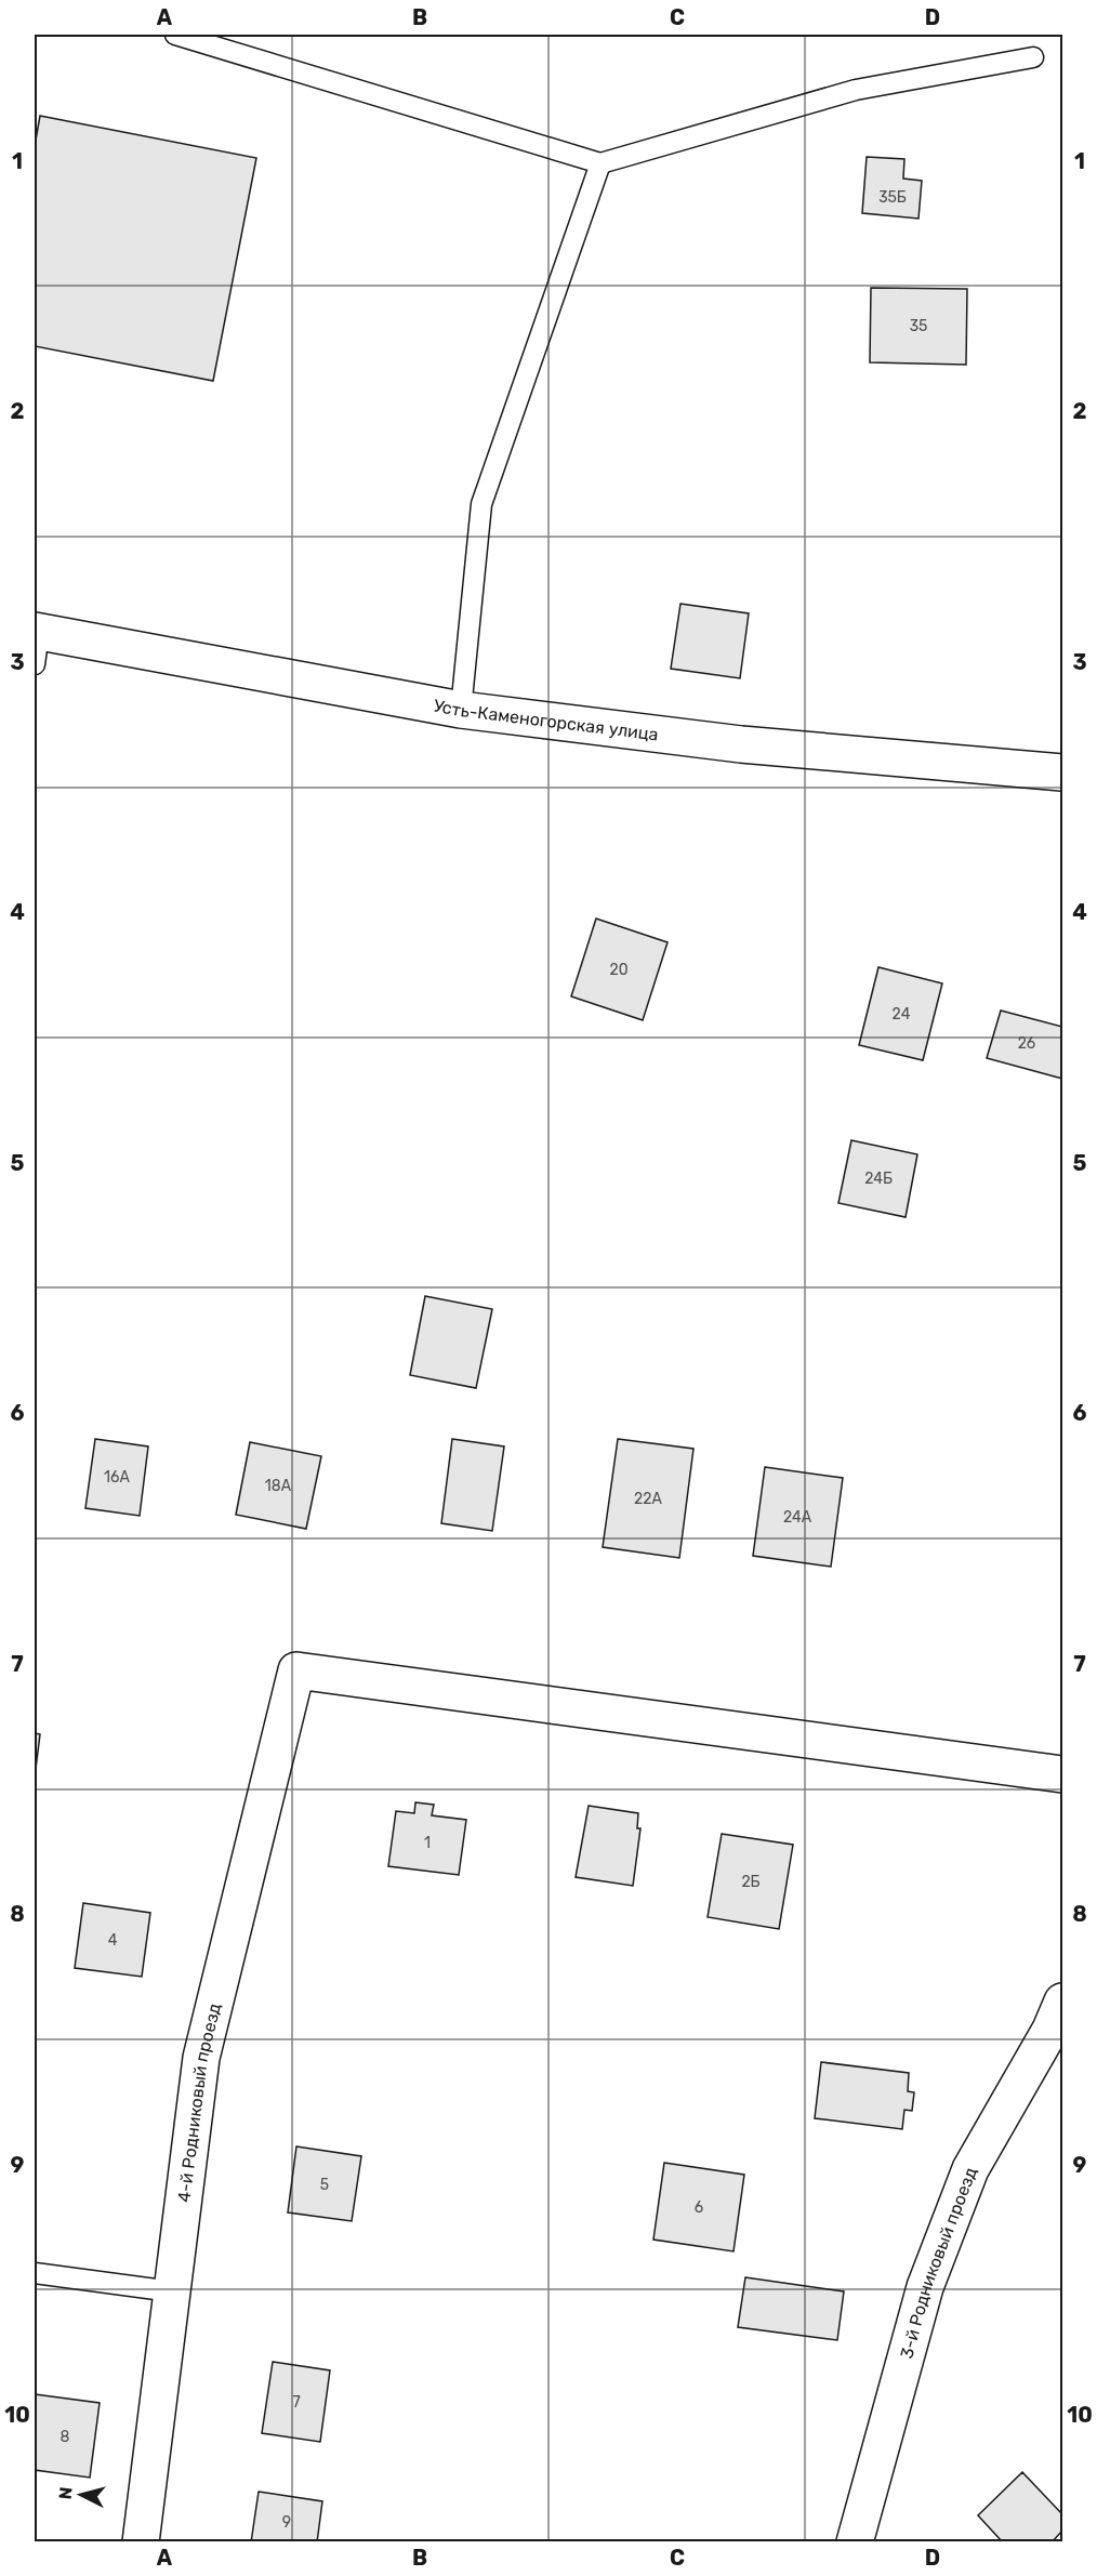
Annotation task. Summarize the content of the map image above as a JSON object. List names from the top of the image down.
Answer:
{
  "streets": {
    "street": ["Усть-Каменогорская улица", "4-й Родниковый проезд", "3-й Родниковый проезд"]
  },
  "house_numbers": [
    "35Б",
    "35",
    "20",
    "24",
    "26",
    "24Б",
    "16А",
    "18А",
    "22А",
    "24А",
    "1",
    "2Б",
    "4",
    "5",
    "6",
    "7",
    "8",
    "9"
  ],
  "north": "left",
  "grid": {
    "columns": [
      "A",
      "B",
      "C",
      "D"
    ],
    "rows": [
      "1",
      "2",
      "3",
      "4",
      "5",
      "6",
      "7",
      "8",
      "9",
      "10"
    ]
  }
}
